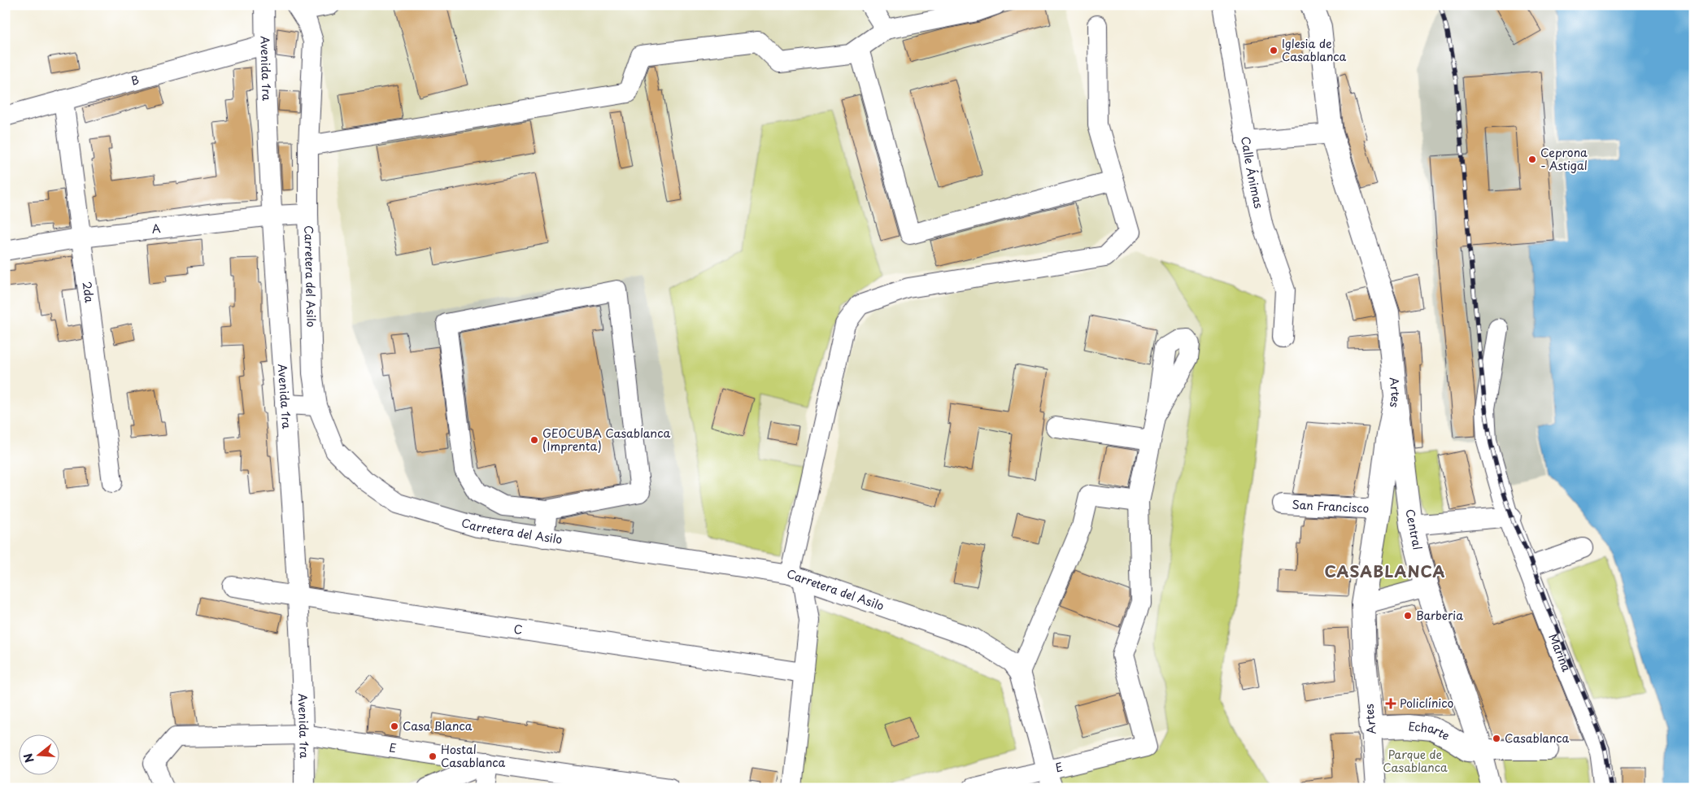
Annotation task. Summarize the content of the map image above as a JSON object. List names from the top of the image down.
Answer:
{
  "streets": {
    "main road": ["Artes", "Central", "Echarte"],
    "street": [
      "Avenida 1ra",
      "B",
      "Calle Ánimas",
      "A",
      "Carretera del Asilo",
      "2da",
      "San Francisco",
      "C",
      "Marina",
      "E"
    ]
  },
  "crossings": [
    ["Avenida 1ra", "B"],
    ["Avenida 1ra", "A"],
    ["Avenida 1ra", "C"],
    ["Avenida 1ra", "E"],
    ["B", "2da"],
    ["A", "Carretera del Asilo"],
    ["A", "2da"],
    ["Carretera del Asilo", "E"],
    ["Artes", "San Francisco"],
    ["Artes", "Central"],
    ["Artes", "Echarte"],
    ["Central", "Echarte"]
  ],
  "districts": ["CASABLANCA"],
  "parks": ["Parque de Casablanca"],
  "places": {
    "other": [
      "Iglesia de Casablanca",
      "Ceprona - Astigal",
      "GEOCUBA Casablanca (Imprenta)",
      "Barberia",
      "Casa Blanca",
      "Casablanca",
      "Hostal Casablanca"
    ],
    "health": ["Policlínico"]
  },
  "north": "left"
}
